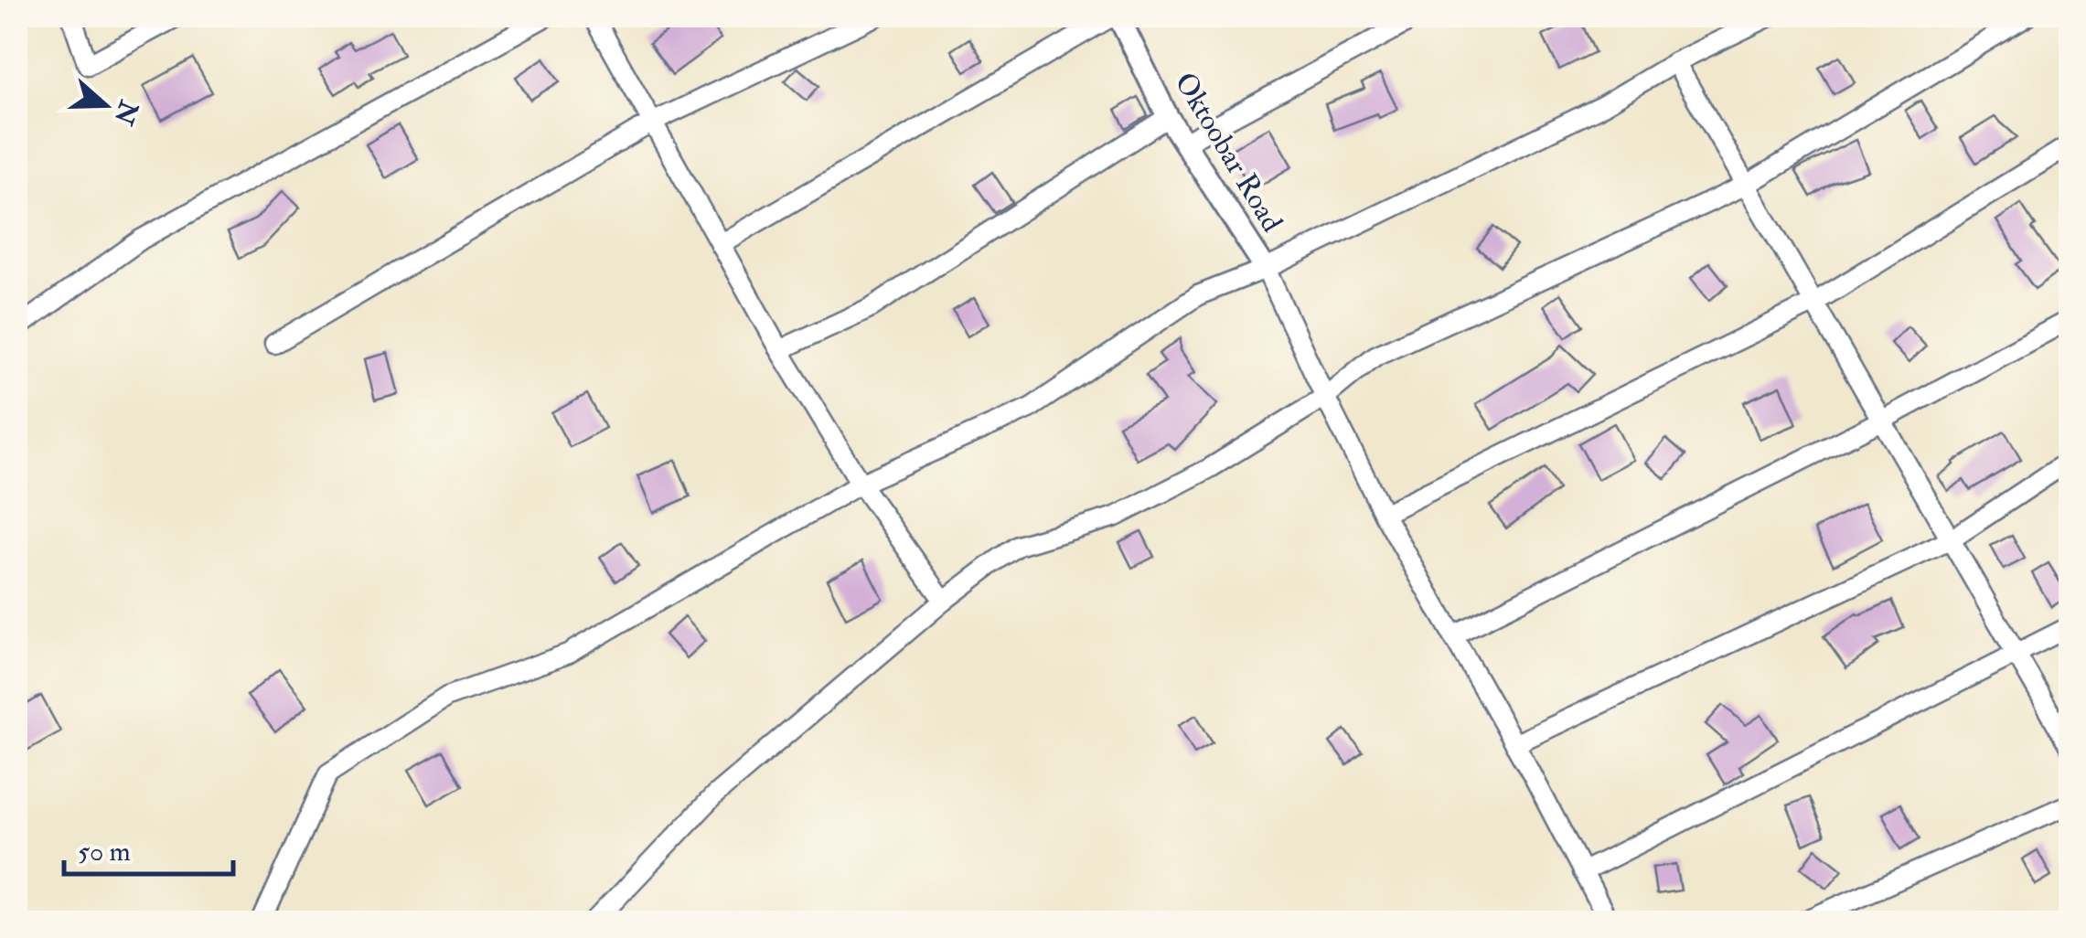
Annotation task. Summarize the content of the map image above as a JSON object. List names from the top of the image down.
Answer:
{
  "streets": {
    "street": ["Oktoobar Road"]
  },
  "scale_bar": "50 m",
  "north": "right"
}
